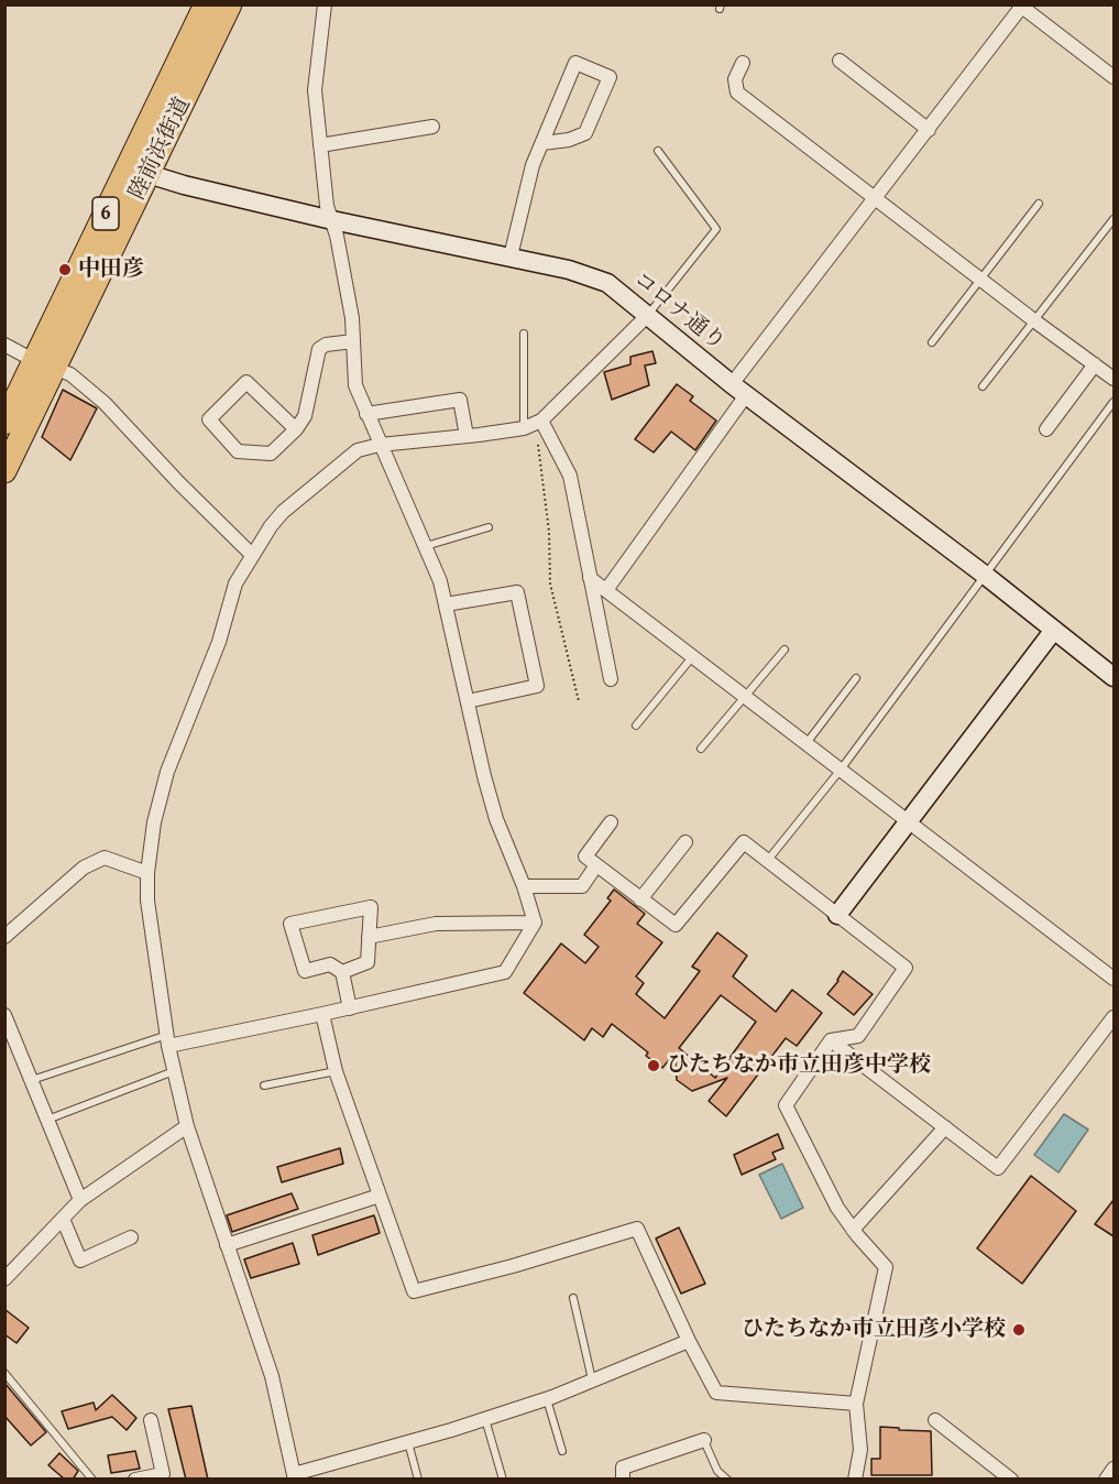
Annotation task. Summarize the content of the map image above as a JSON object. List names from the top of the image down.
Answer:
{
  "streets": {
    "highway": ["陸前浜街道", "6"],
    "street": ["コロナ通り"]
  },
  "crossings": [
    ["陸前浜街道", "コロナ通り"]
  ],
  "places": ["中田彦", "ひたちなか市立田彦中学校", "ひたちなか市立田彦小学校"]
}
